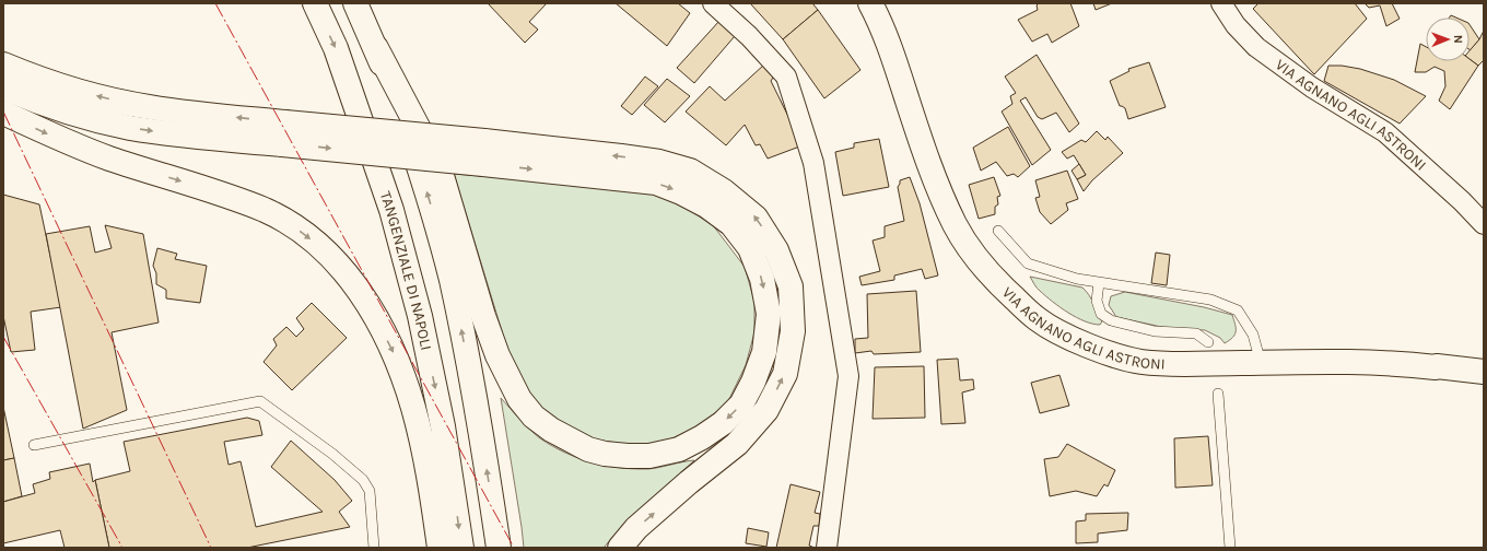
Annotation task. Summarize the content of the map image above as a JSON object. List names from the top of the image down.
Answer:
{
  "streets": {
    "main road": ["VIA AGNANO AGLI ASTRONI", "TANGENZIALE DI NAPOLI"]
  },
  "north": "right"
}
